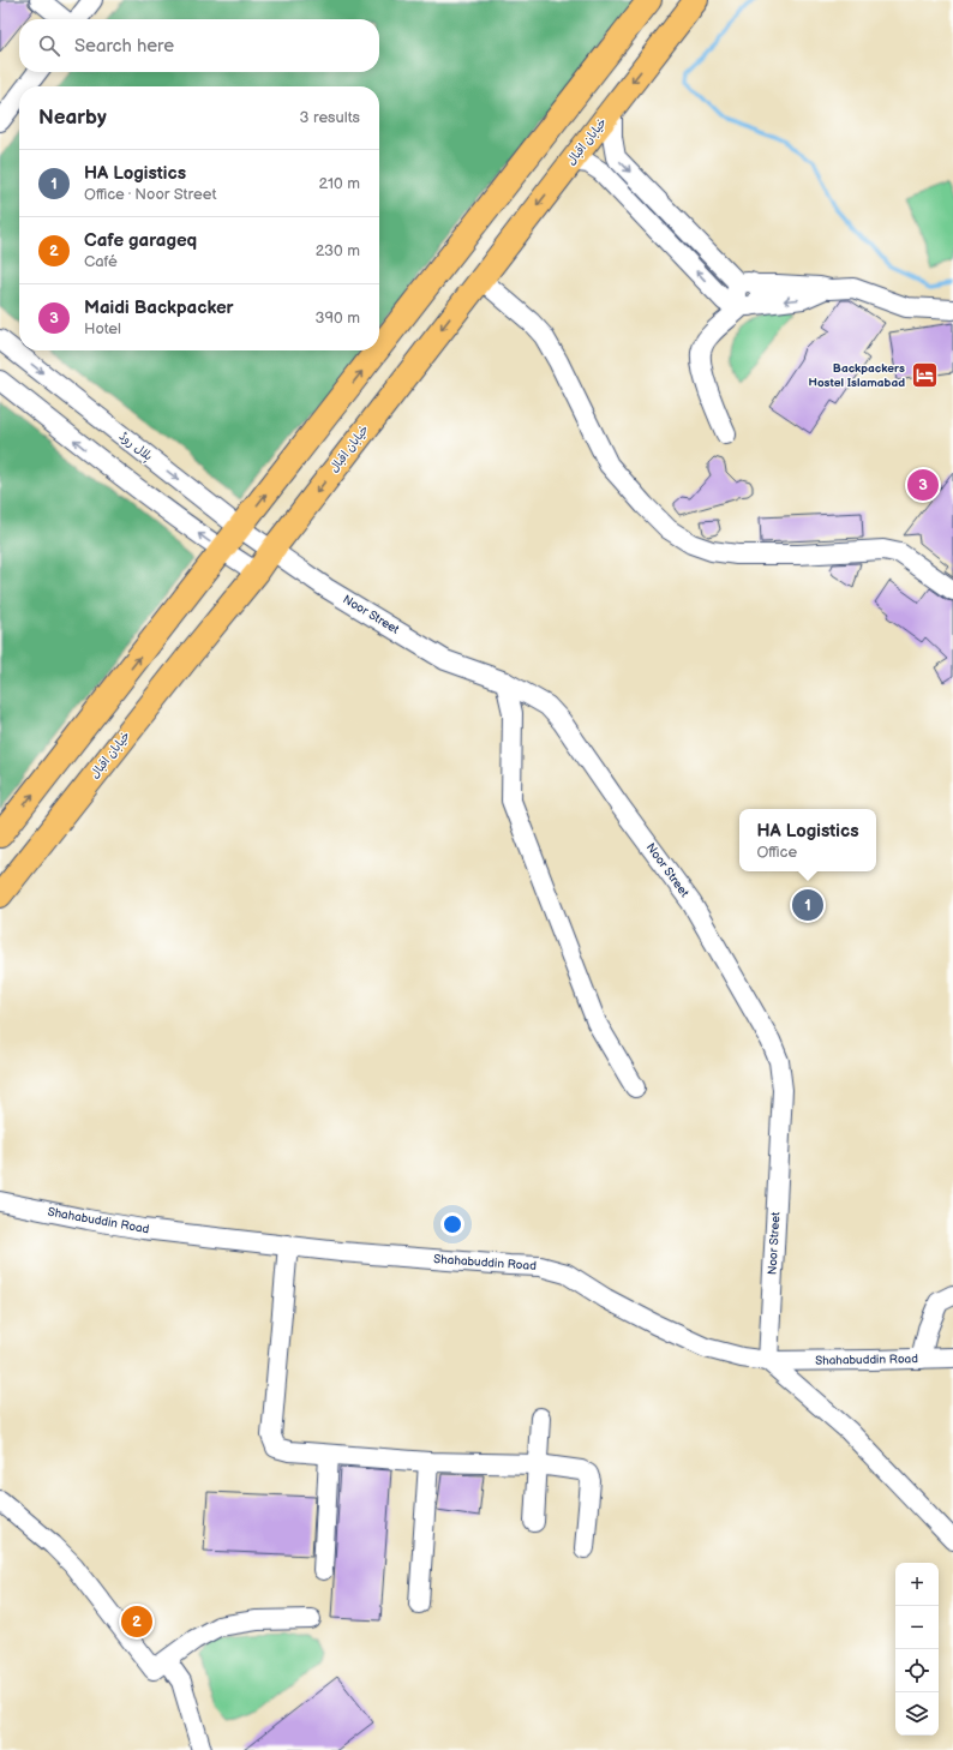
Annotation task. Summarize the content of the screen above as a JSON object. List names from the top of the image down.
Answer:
{
  "streets": {
    "main road": ["خیابان اقبال"],
    "street": ["ہلال روڈ", "Noor Street", "Shahabuddin Road"]
  },
  "crossings": [
    ["خیابان اقبال", "ہلال روڈ"],
    ["خیابان اقبال", "Noor Street"],
    ["ہلال روڈ", "Noor Street"],
    ["Noor Street", "Shahabuddin Road"]
  ],
  "places": {
    "hotel": ["Backpackers Hostel Islamabad"]
  },
  "page": {
    "search": "Search here",
    "heading": ["Nearby", "3 results"],
    "list": [
      {
        "mark": "1",
        "name": "HA Logistics",
        "note": "Office · Noor Street",
        "value": "210 m"
      },
      {
        "mark": "2",
        "name": "Cafe garageq",
        "note": "Café",
        "value": "230 m"
      },
      {
        "mark": "3",
        "name": "Maidi Backpacker",
        "note": "Hotel",
        "value": "390 m"
      }
    ],
    "pins": ["3", "1", "2"],
    "popup": ["HA Logistics", "Office"],
    "map_buttons": ["+", "−"]
  }
}
